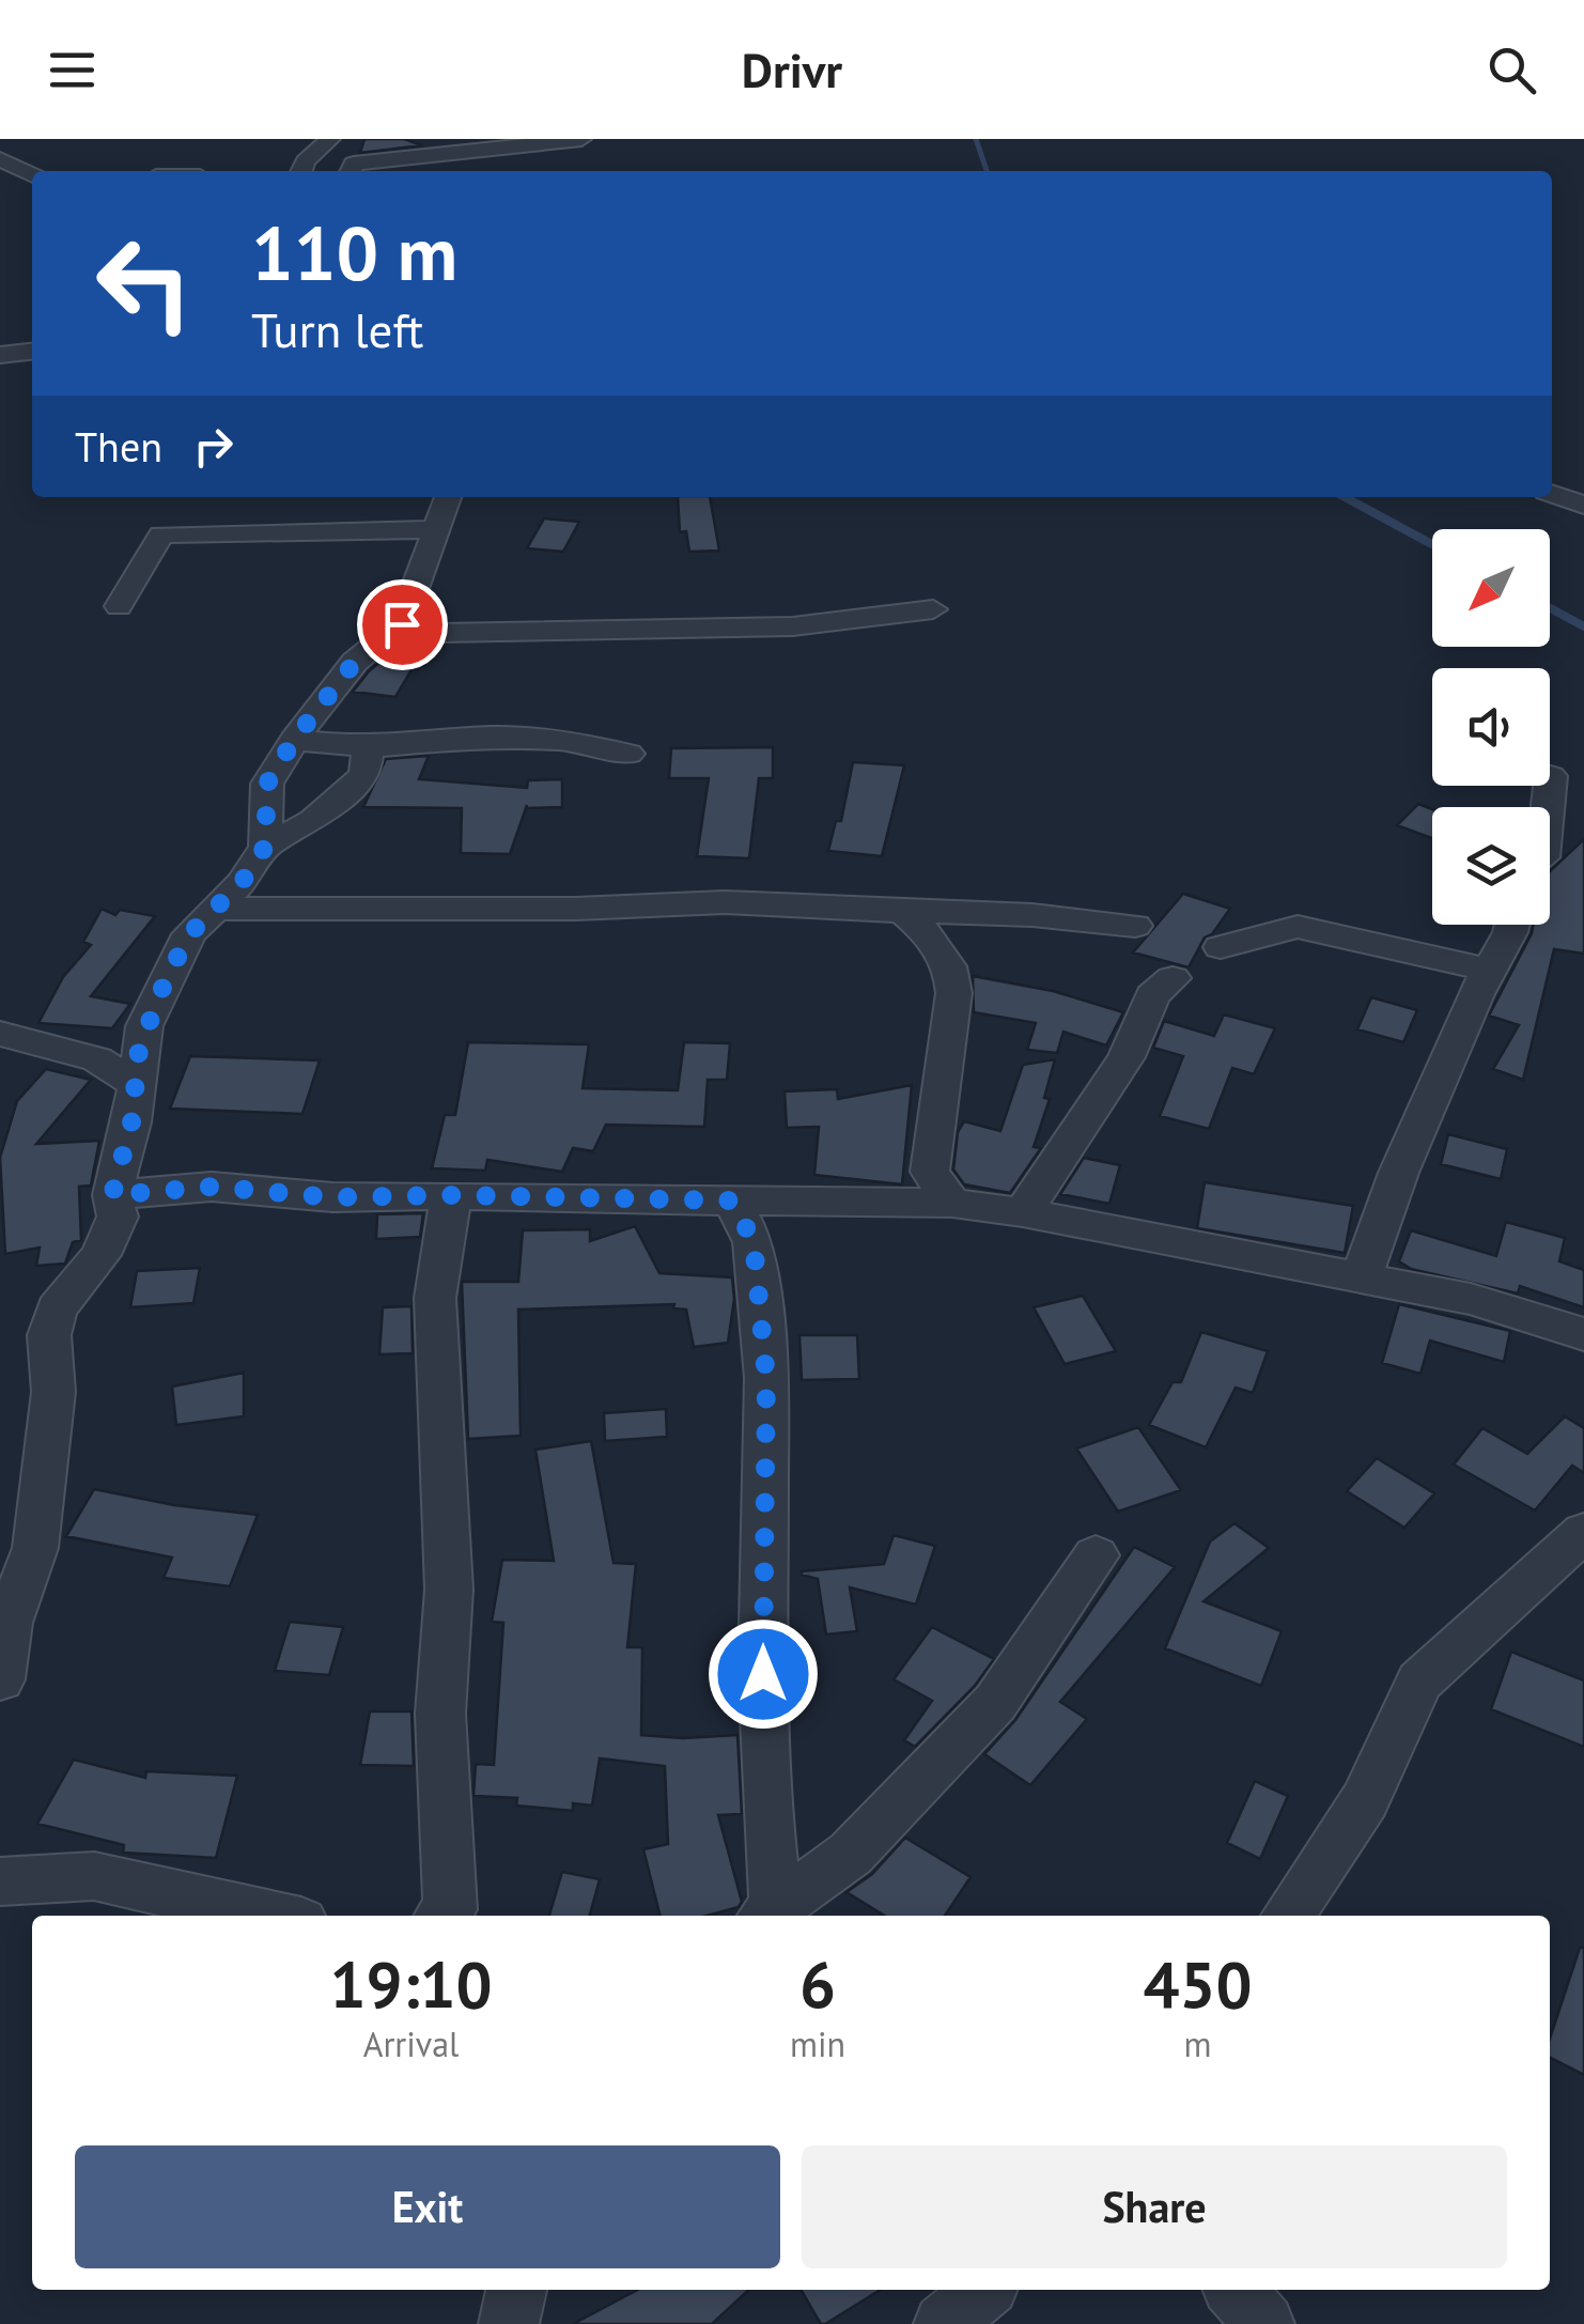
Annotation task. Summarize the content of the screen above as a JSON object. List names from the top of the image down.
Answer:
{
  "north": "bottom left",
  "page": {
    "header": "Drivr",
    "turn": ["110 m", "Turn left"],
    "then": "Then",
    "eta": [
      "19:10",
      "Arrival",
      "6",
      "min",
      "450",
      "m"
    ],
    "buttons": ["Exit", "Share"]
  }
}
